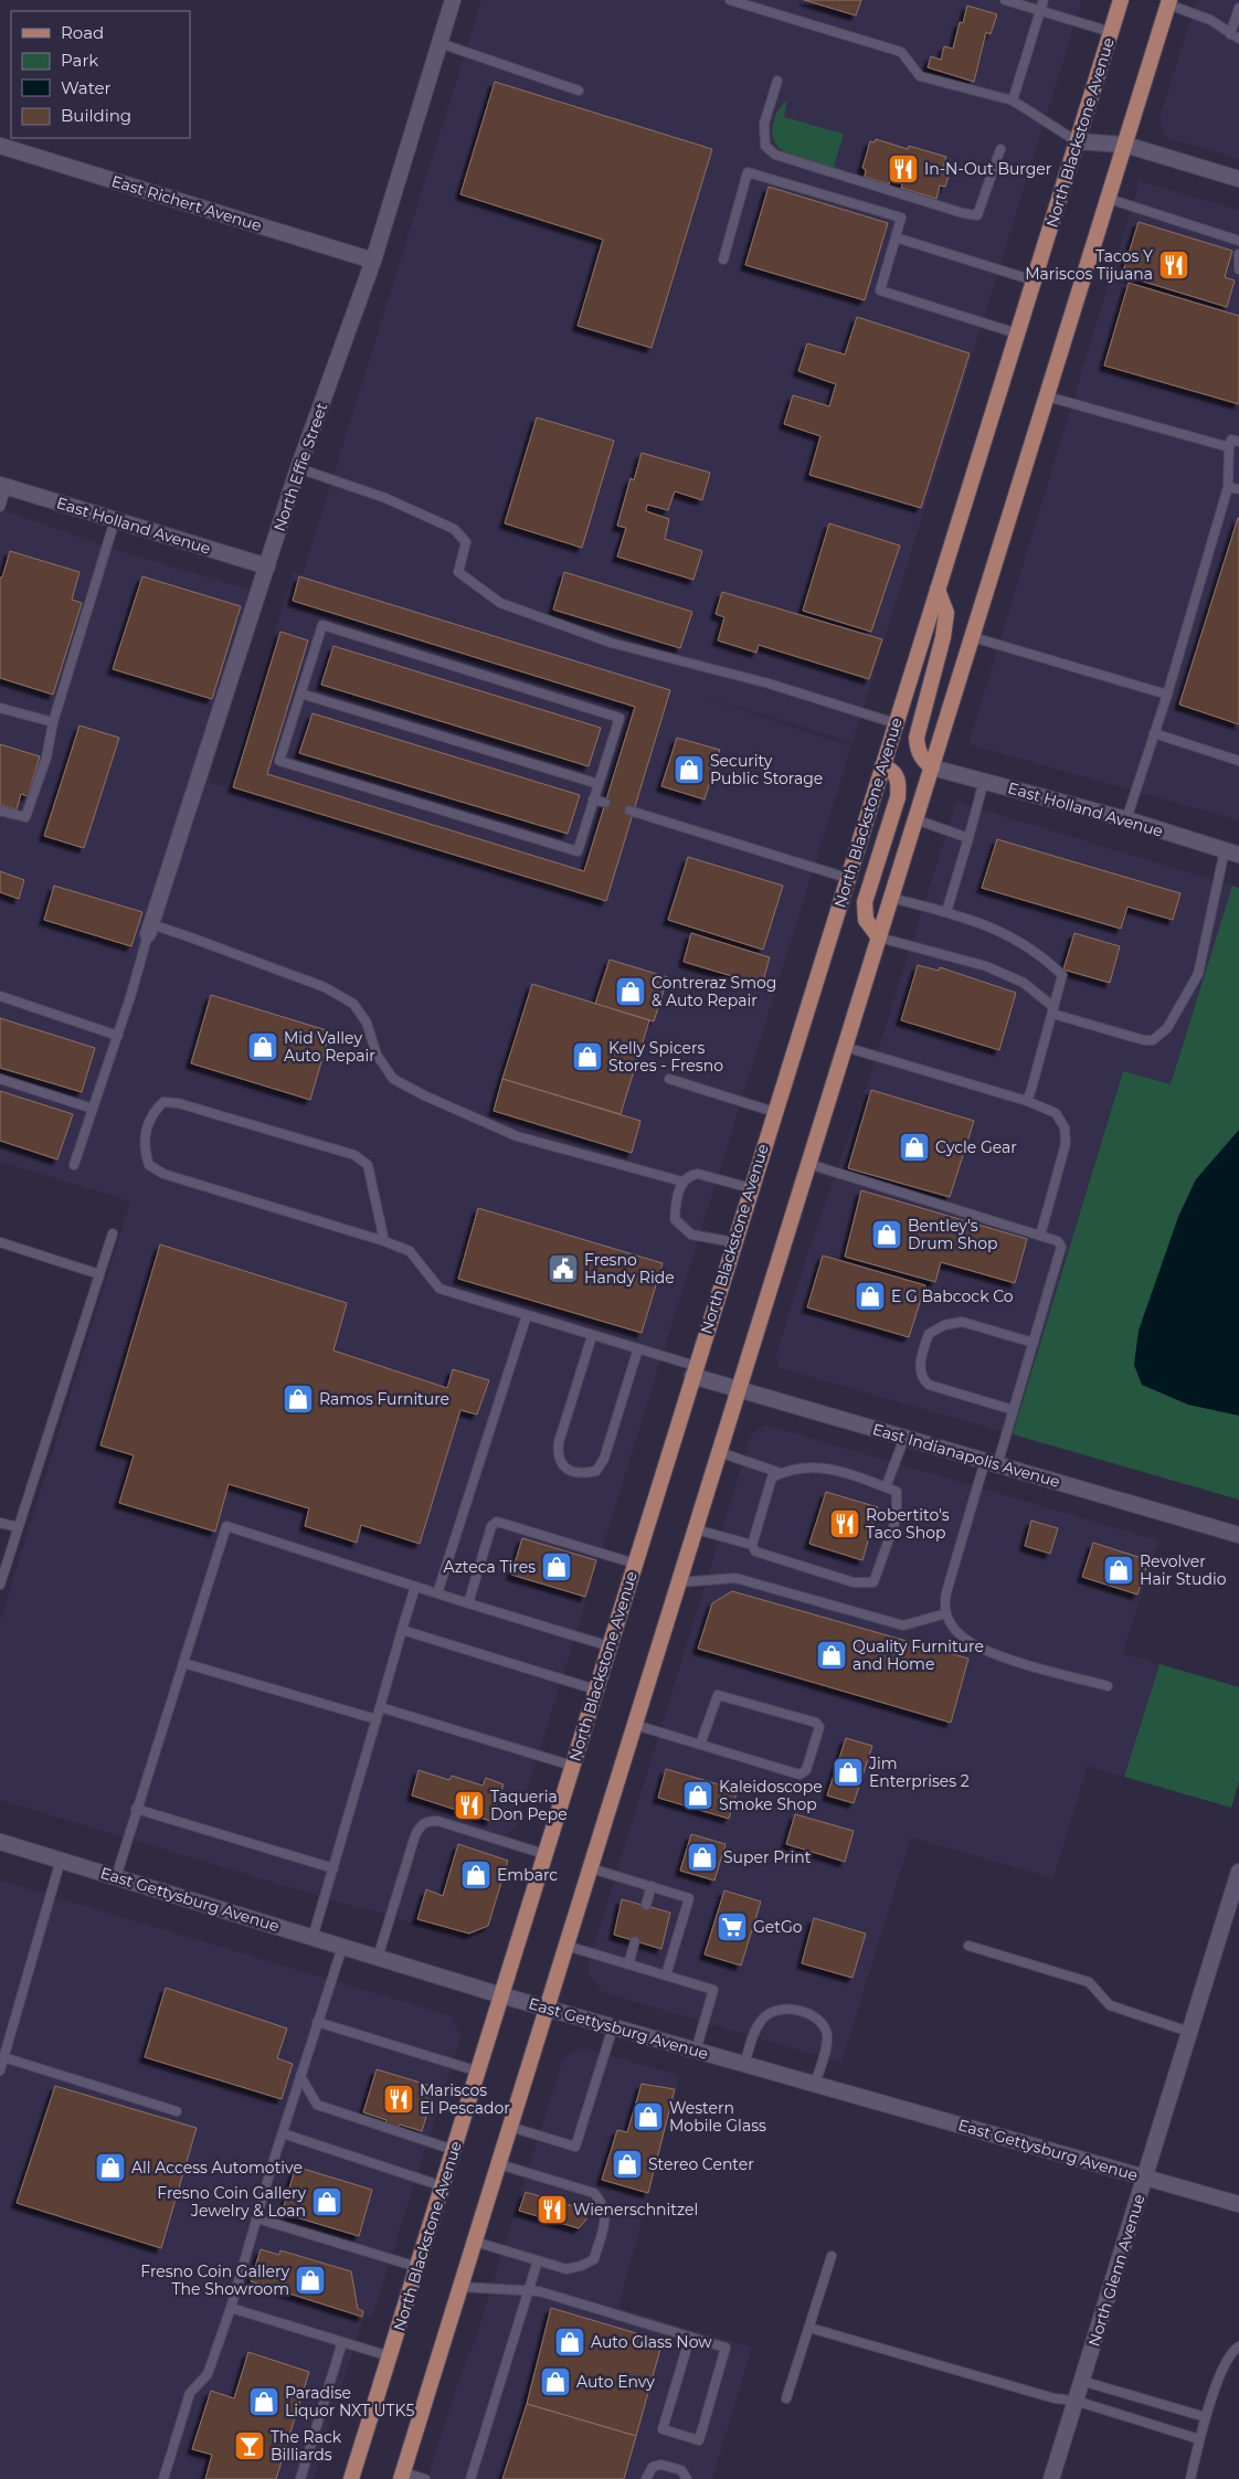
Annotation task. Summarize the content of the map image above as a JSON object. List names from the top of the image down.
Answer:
{
  "streets": {
    "main road": ["North Blackstone Avenue"],
    "street": [
      "East Richert Avenue",
      "North Effie Street",
      "East Holland Avenue",
      "East Indianapolis Avenue",
      "East Gettysburg Avenue",
      "North Glenn Avenue"
    ]
  },
  "crossings": [
    ["North Blackstone Avenue", "East Indianapolis Avenue"],
    ["North Blackstone Avenue", "East Gettysburg Avenue"],
    ["East Richert Avenue", "North Effie Street"],
    ["North Effie Street", "East Holland Avenue"],
    ["East Gettysburg Avenue", "North Glenn Avenue"]
  ],
  "places": {
    "restaurant": [
      "In-N-Out Burger",
      "Tacos Y Mariscos Tijuana",
      "Robertito's Taco Shop",
      "Taqueria Don Pepe",
      "Mariscos El Pescador",
      "Wienerschnitzel"
    ],
    "shop": [
      "Security Public Storage",
      "Contreraz Smog & Auto Repair",
      "Mid Valley Auto Repair",
      "Kelly Spicers Stores - Fresno",
      "Cycle Gear",
      "Bentley's Drum Shop",
      "E G Babcock Co",
      "Ramos Furniture",
      "Azteca Tires",
      "Revolver Hair Studio",
      "Quality Furniture and Home",
      "Jim Enterprises 2",
      "Kaleidoscope Smoke Shop",
      "Super Print",
      "Embarc",
      "Western Mobile Glass",
      "Stereo Center",
      "All Access Automotive",
      "Fresno Coin Gallery Jewelry & Loan",
      "Fresno Coin Gallery The Showroom",
      "Auto Glass Now",
      "Auto Envy",
      "Paradise Liquor NXT UTK5"
    ],
    "public building": ["Fresno Handy Ride"],
    "supermarket": ["GetGo"],
    "bar": ["The Rack Billiards"]
  },
  "legend": [
    "Road",
    "Park",
    "Water",
    "Building"
  ]
}
